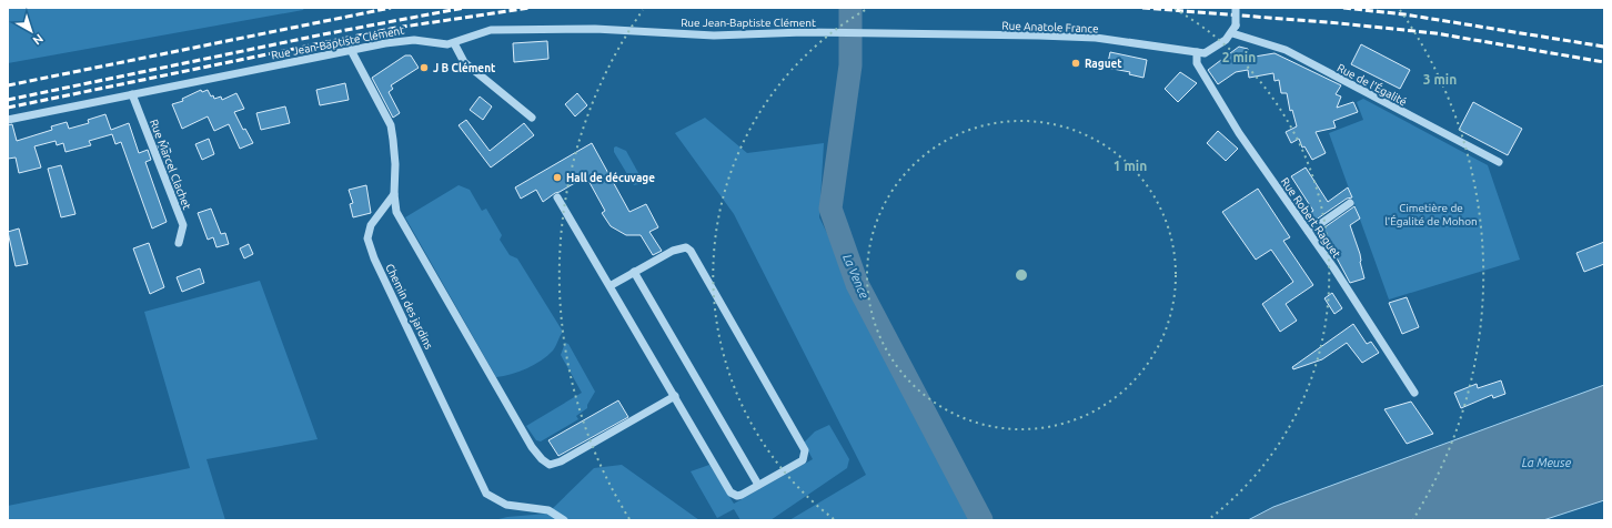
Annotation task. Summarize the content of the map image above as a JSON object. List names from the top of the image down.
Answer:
{
  "streets": {
    "street": [
      "Rue Jean-Baptiste Clément",
      "Rue Anatole France",
      "Rue de l'Égalité",
      "Rue Marcel Clachet",
      "Rue Robert Raguet",
      "Chemin des jardins"
    ]
  },
  "crossings": [
    ["Rue Jean-Baptiste Clément", "Rue Anatole France"],
    ["Rue Jean-Baptiste Clément", "Rue Marcel Clachet"],
    ["Rue Anatole France", "Rue de l'Égalité"],
    ["Rue Anatole France", "Rue Robert Raguet"]
  ],
  "water": ["La Vence", "La Meuse"],
  "parks": ["Cimetière de l'Égalité de Mohon"],
  "places": ["Raguet", "J B Clément", "Hall de décuvage"],
  "north": "bottom right",
  "rings": ["2 min", "3 min", "1 min"]
}
